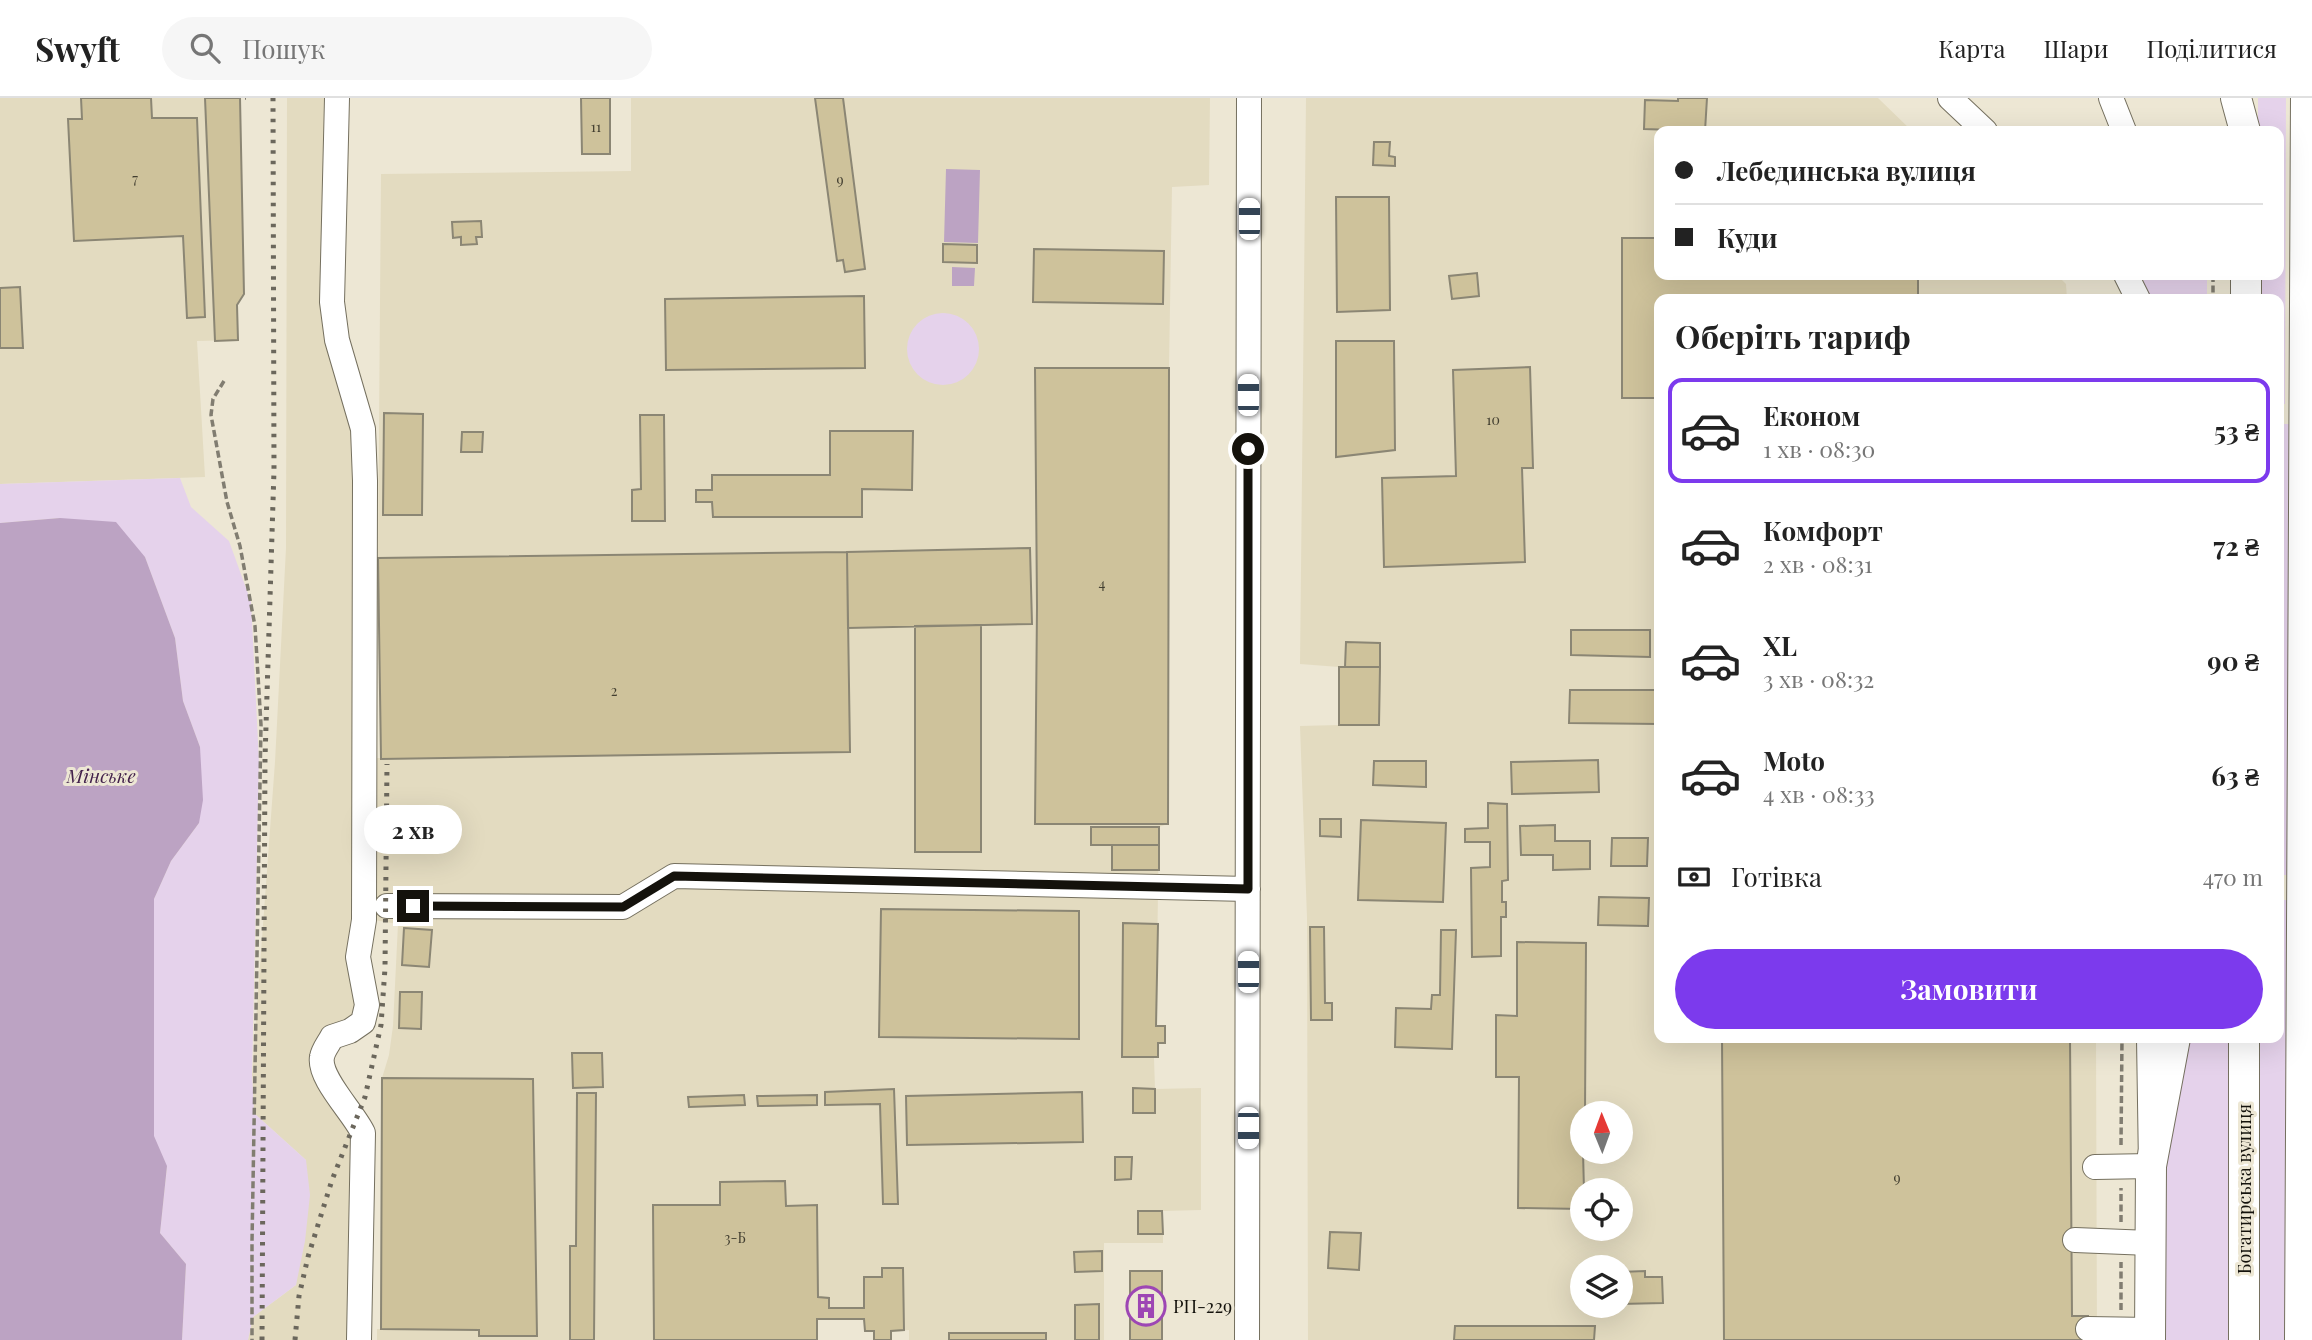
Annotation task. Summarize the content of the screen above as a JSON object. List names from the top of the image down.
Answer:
{
  "streets": {
    "main road": ["Богатирська вулиця"]
  },
  "water": ["Мінське"],
  "places": {
    "building": ["РП-229"]
  },
  "house_numbers": [
    "11",
    "7",
    "9",
    "10",
    "4",
    "2",
    "9",
    "3-Б"
  ],
  "north": "top",
  "page": {
    "header": "Swyft",
    "search": "Пошук",
    "nav": ["Карта", "Шари", "Поділитися"],
    "banner": ["Лебединська вулиця", "Куди"],
    "heading": "Оберіть тариф",
    "list": [
      {
        "name": "Економ",
        "note": "1 хв · 08:30",
        "value": "53 ₴"
      },
      {
        "name": "Комфорт",
        "note": "2 хв · 08:31",
        "value": "72 ₴"
      },
      {
        "name": "XL",
        "note": "3 хв · 08:32",
        "value": "90 ₴"
      },
      {
        "name": "Moto",
        "note": "4 хв · 08:33",
        "value": "63 ₴"
      }
    ],
    "bubble": "2 хв",
    "pay": ["Готівка", "470 m"],
    "buttons": "Замовити"
  }
}
